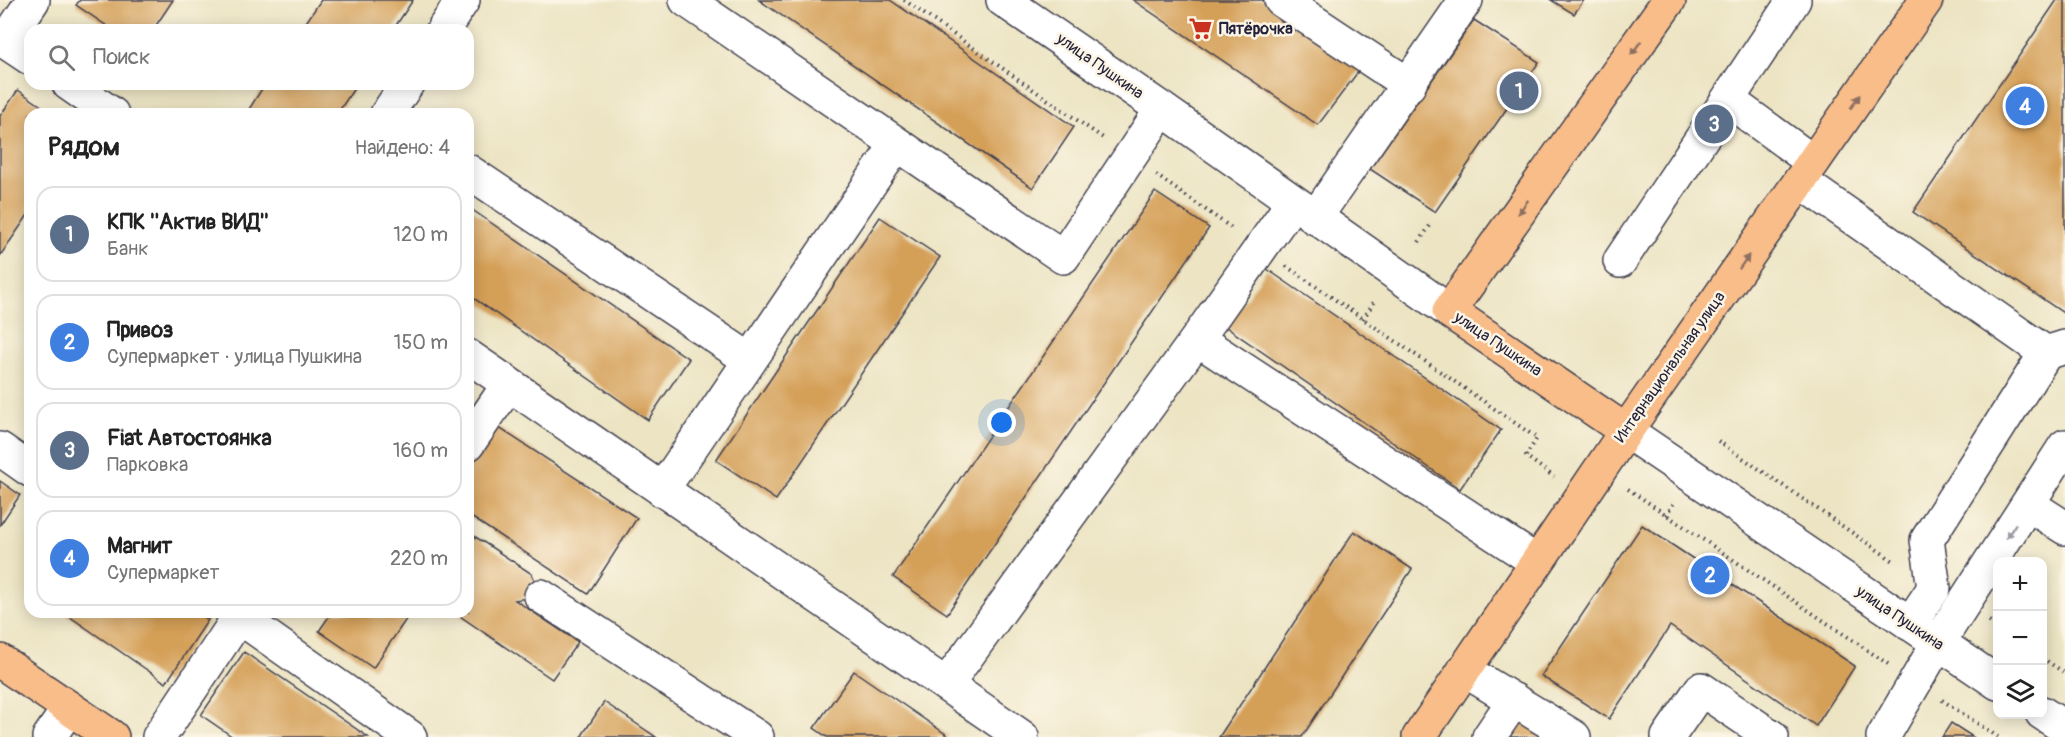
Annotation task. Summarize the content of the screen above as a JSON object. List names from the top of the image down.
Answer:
{
  "streets": {
    "main road": ["улица Пушкина", "Интернациональная улица"]
  },
  "crossings": [
    ["улица Пушкина", "Интернациональная улица"]
  ],
  "places": {
    "supermarket": ["Пятёрочка"]
  },
  "page": {
    "search": "Поиск",
    "pins": [
      "1",
      "4",
      "3",
      "2"
    ],
    "heading": ["Рядом", "Найдено: 4"],
    "list": [
      {
        "mark": "1",
        "name": "КПК ''Актив ВИД''",
        "note": "Банк",
        "value": "120 m"
      },
      {
        "mark": "2",
        "name": "Привоз",
        "note": "Супермаркет · улица Пушкина",
        "value": "150 m"
      },
      {
        "mark": "3",
        "name": "Fiat Автостоянка",
        "note": "Парковка",
        "value": "160 m"
      },
      {
        "mark": "4",
        "name": "Магнит",
        "note": "Супермаркет",
        "value": "220 m"
      }
    ],
    "map_buttons": ["+", "−"]
  }
}
